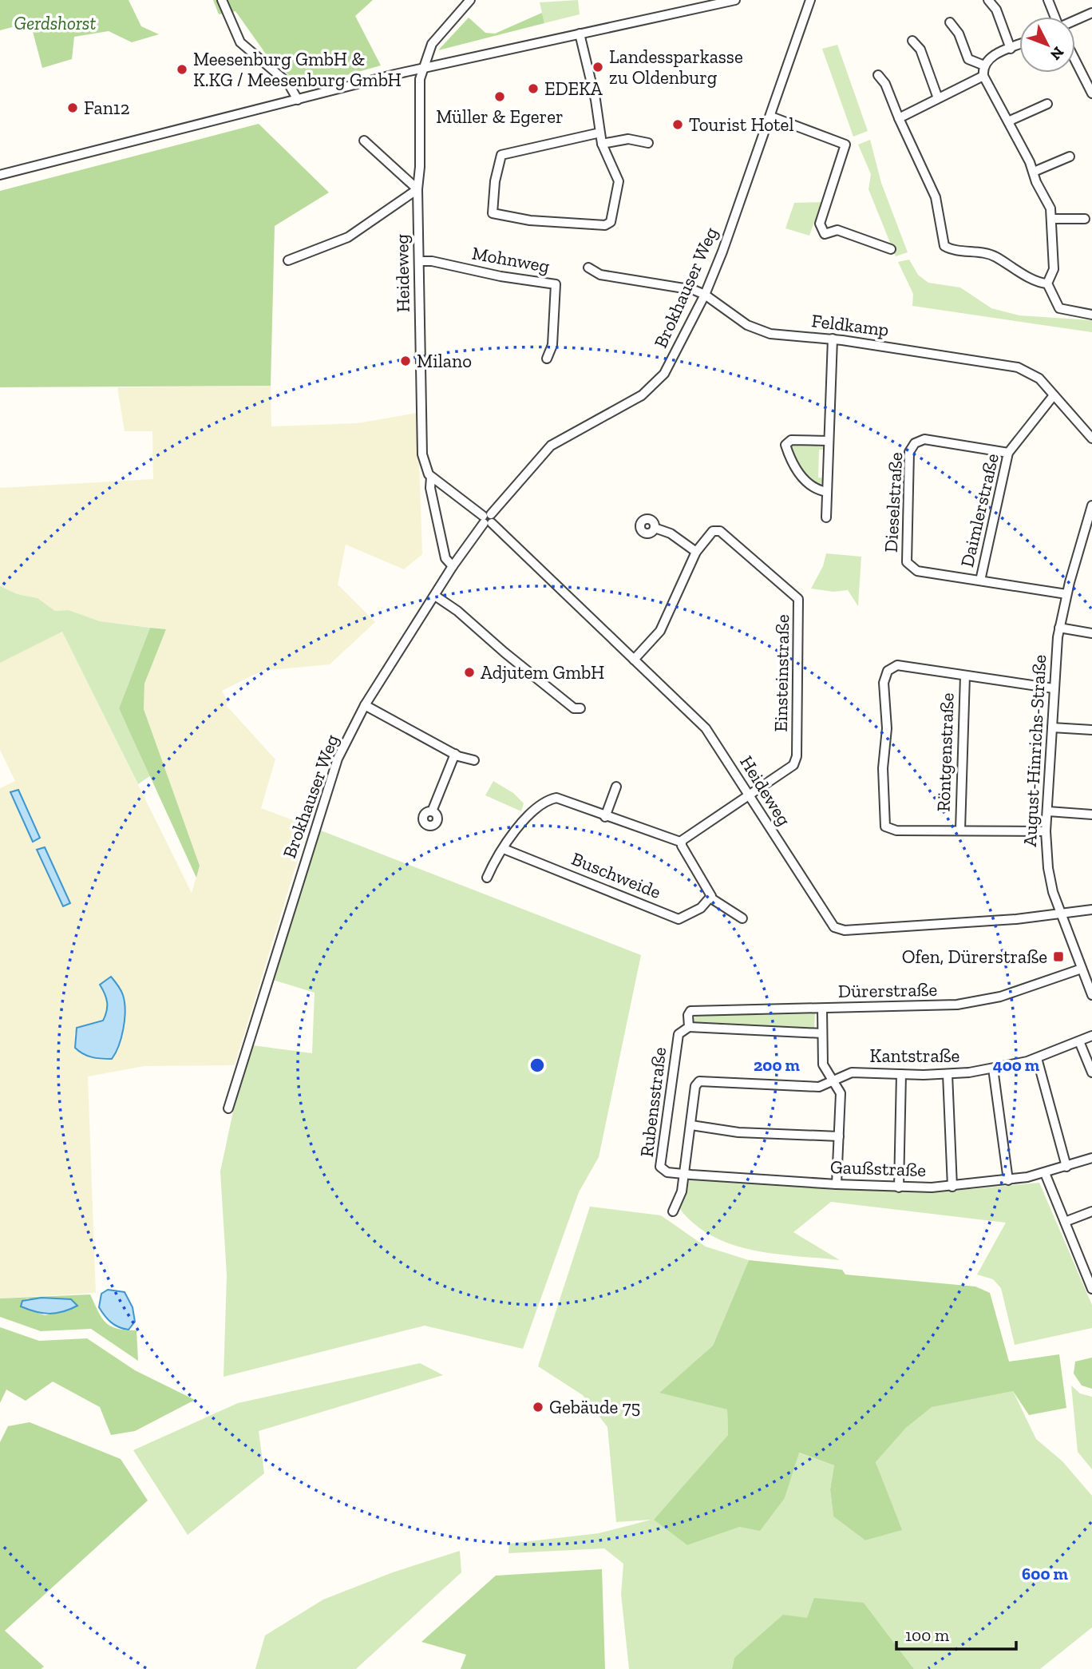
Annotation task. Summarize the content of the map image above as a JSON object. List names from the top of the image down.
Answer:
{
  "streets": {
    "street": [
      "Mohnweg",
      "Heideweg",
      "Brokhauser Weg",
      "Feldkamp",
      "Dieselstraße",
      "Daimlerstraße",
      "Einsteinstraße",
      "August-Hinrichs-Straße",
      "Röntgenstraße",
      "Buschweide",
      "Dürerstraße",
      "Kantstraße",
      "Rubensstraße",
      "Gaußstraße"
    ]
  },
  "crossings": [
    ["Mohnweg", "Heideweg"],
    ["Heideweg", "Brokhauser Weg"],
    ["Heideweg", "Einsteinstraße"],
    ["Heideweg", "August-Hinrichs-Straße"],
    ["Brokhauser Weg", "Feldkamp"],
    ["Feldkamp", "Daimlerstraße"],
    ["Dieselstraße", "Daimlerstraße"],
    ["Dieselstraße", "August-Hinrichs-Straße"],
    ["August-Hinrichs-Straße", "Dürerstraße"],
    ["Dürerstraße", "Rubensstraße"],
    ["Rubensstraße", "Gaußstraße"]
  ],
  "parks": ["Gerdshorst"],
  "places": {
    "other": [
      "Landessparkasse zu Oldenburg",
      "Meesenburg GmbH & K.KG / Meesenburg GmbH",
      "EDEKA",
      "Müller & Egerer",
      "Fan12",
      "Tourist Hotel",
      "Milano",
      "Adjutem GmbH",
      "Gebäude 75"
    ],
    "transit": ["Ofen, Dürerstraße"]
  },
  "scale_bar": "100 m",
  "north": "bottom right",
  "rings": ["200 m", "400 m", "600 m"]
}
